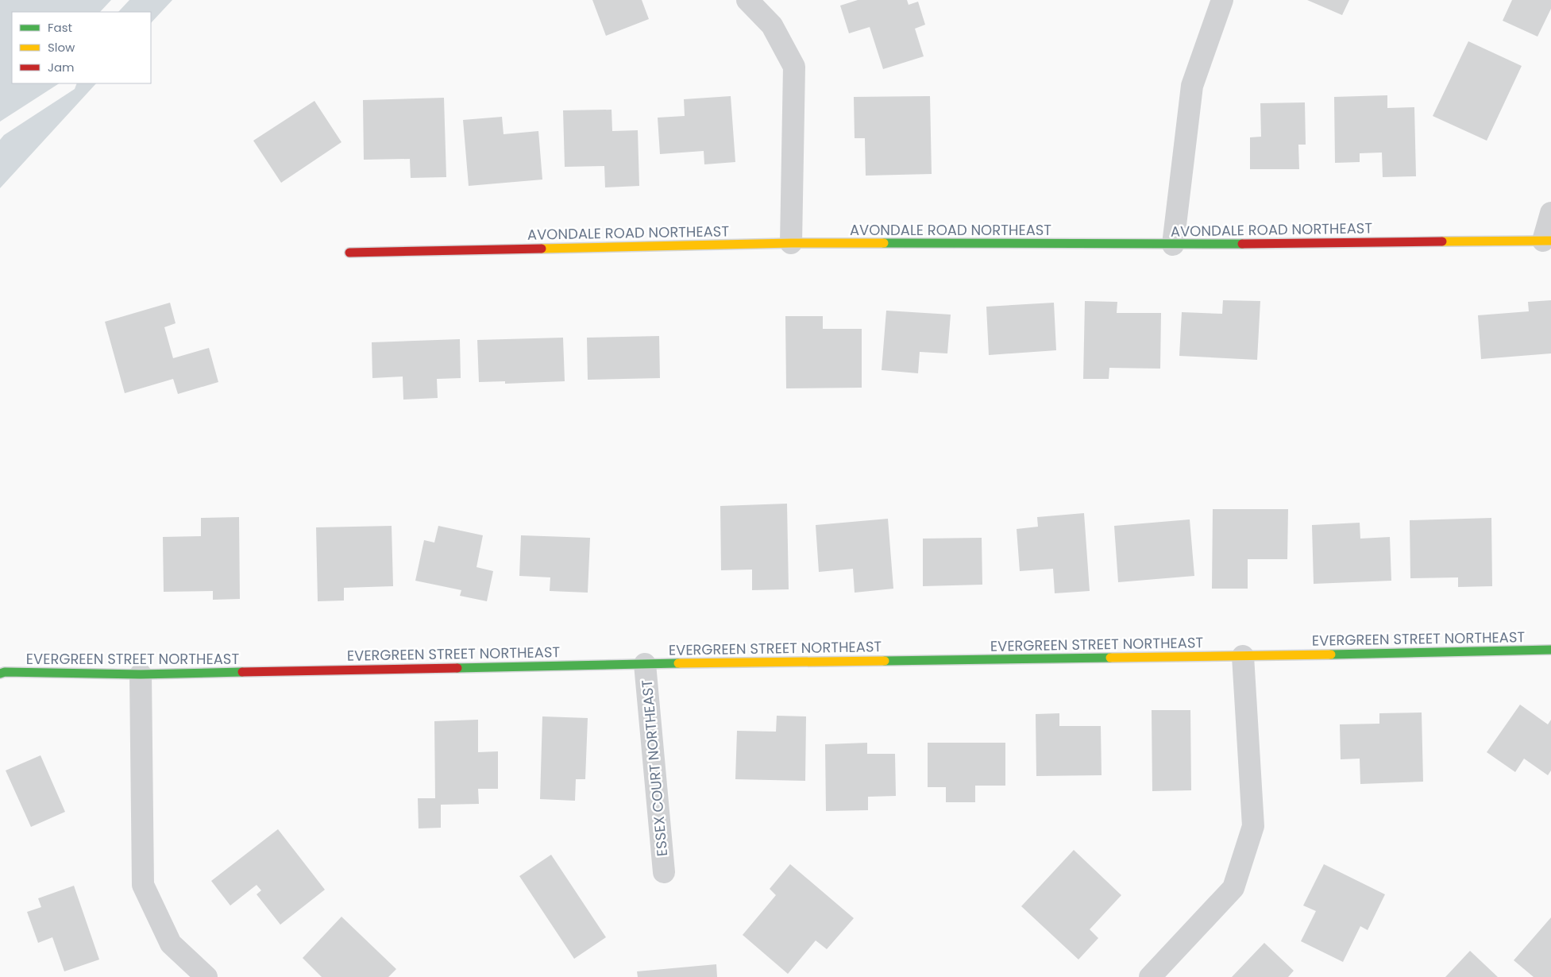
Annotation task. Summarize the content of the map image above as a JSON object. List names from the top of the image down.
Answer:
{
  "streets": {
    "street": ["AVONDALE ROAD NORTHEAST", "EVERGREEN STREET NORTHEAST", "ESSEX COURT NORTHEAST"]
  },
  "crossings": [
    ["EVERGREEN STREET NORTHEAST", "ESSEX COURT NORTHEAST"]
  ],
  "legend": ["Fast", "Slow", "Jam"]
}
